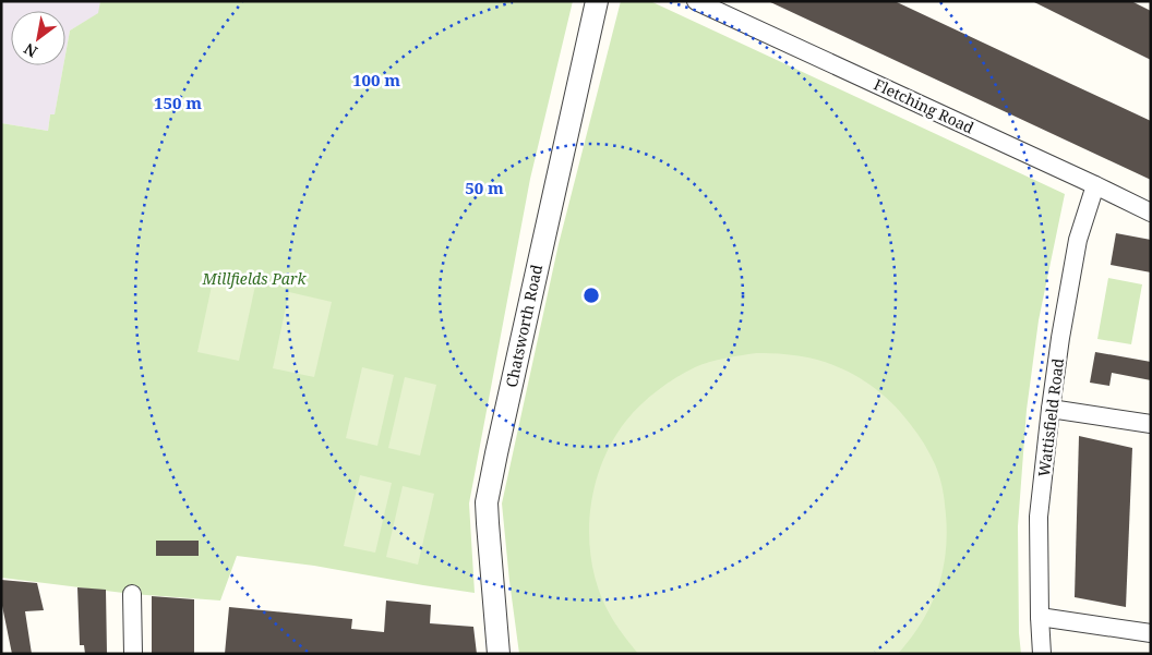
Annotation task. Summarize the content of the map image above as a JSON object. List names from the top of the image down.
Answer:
{
  "streets": {
    "street": ["Fletching Road", "Chatsworth Road", "Wattisfield Road"]
  },
  "crossings": [
    ["Fletching Road", "Wattisfield Road"]
  ],
  "parks": ["Millfields Park"],
  "north": "bottom left",
  "rings": ["100 m", "150 m", "50 m"]
}
